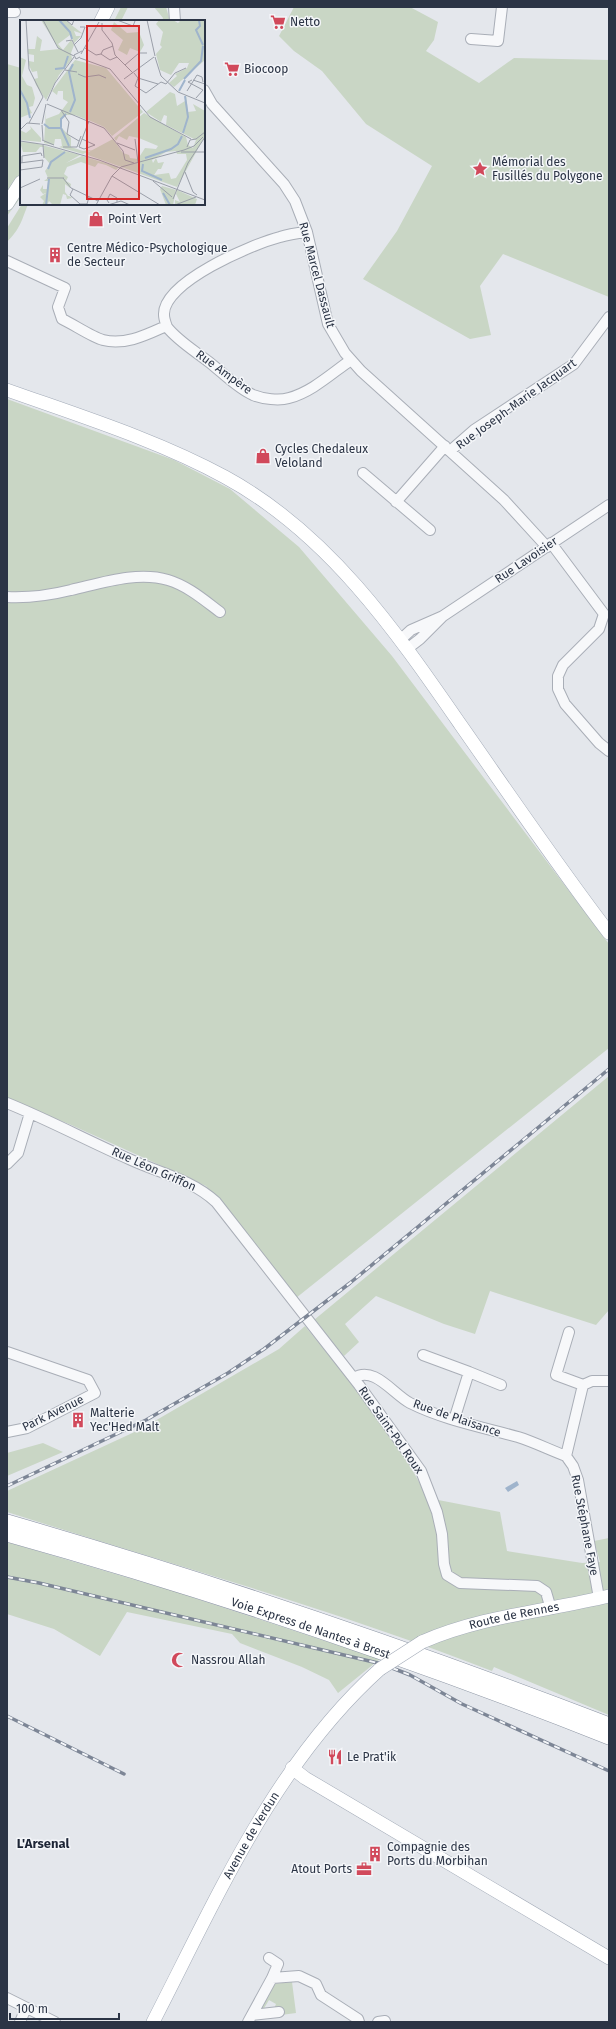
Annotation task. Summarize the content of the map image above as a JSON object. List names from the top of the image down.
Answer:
{
  "streets": {
    "highway": ["Voie Express de Nantes à Brest"],
    "main road": ["Route de Rennes", "Avenue de Verdun"],
    "street": [
      "Rue Marcel Dassault",
      "Rue Ampère",
      "Rue Joseph-Marie Jacquart",
      "Rue Lavoisier",
      "Rue Léon Griffon",
      "Park Avenue",
      "Rue de Plaisance",
      "Rue Saint-Pol Roux",
      "Rue Stéphane Faye"
    ]
  },
  "crossings": [
    ["Rue Marcel Dassault", "Rue Ampère"],
    ["Rue Marcel Dassault", "Rue Joseph-Marie Jacquart"],
    ["Rue Marcel Dassault", "Rue Lavoisier"],
    ["Rue Léon Griffon", "Rue Saint-Pol Roux"],
    ["Rue de Plaisance", "Rue Saint-Pol Roux"],
    ["Rue de Plaisance", "Rue Stéphane Faye"],
    ["Rue Saint-Pol Roux", "Route de Rennes"],
    ["Rue Stéphane Faye", "Route de Rennes"],
    ["Route de Rennes", "Avenue de Verdun"]
  ],
  "districts": ["L'Arsenal"],
  "places": {
    "supermarket": ["Netto", "Biocoop"],
    "place": ["Mémorial des Fusillés du Polygone"],
    "shop": ["Point Vert", "Cycles Chedaleux Veloland"],
    "building": ["Centre Médico-Psychologique de Secteur", "Malterie Yec'Hed Malt", "Compagnie des Ports du Morbihan"],
    "mosque": ["Nassrou Allah"],
    "restaurant": ["Le Prat'ik"],
    "office": ["Atout Ports"]
  },
  "scale_bar": "100 m"
}
